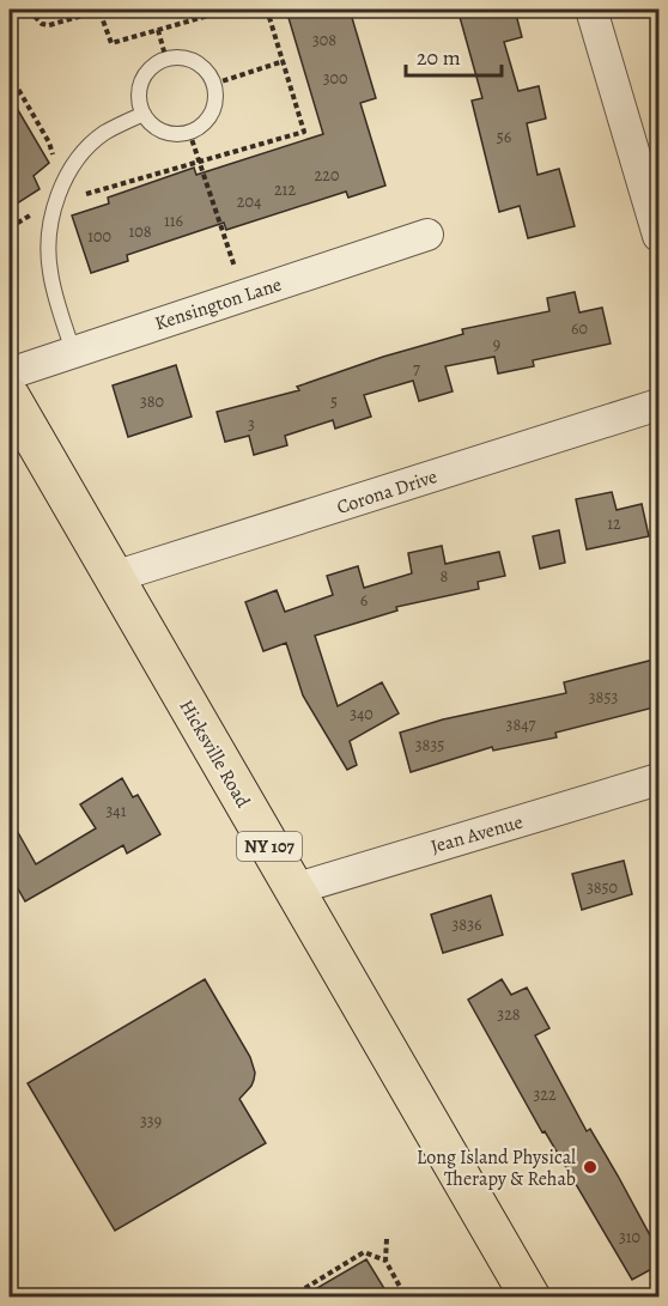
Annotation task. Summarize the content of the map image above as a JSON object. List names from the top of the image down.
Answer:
{
  "streets": {
    "main road": ["Hicksville Road", "NY 107"],
    "street": ["Kensington Lane", "Corona Drive", "Jean Avenue"]
  },
  "crossings": [
    ["Corona Drive", "Hicksville Road"],
    ["Hicksville Road", "Jean Avenue"]
  ],
  "places": ["Long Island Physical Therapy & Rehab"],
  "house_numbers": [
    "308",
    "300",
    "56",
    "220",
    "212",
    "204",
    "116",
    "108",
    "100",
    "60",
    "9",
    "7",
    "380",
    "5",
    "3",
    "12",
    "8",
    "6",
    "3853",
    "340",
    "3847",
    "3835",
    "341",
    "3850",
    "3836",
    "328",
    "322",
    "339",
    "310"
  ],
  "scale_bar": "20 m"
}
